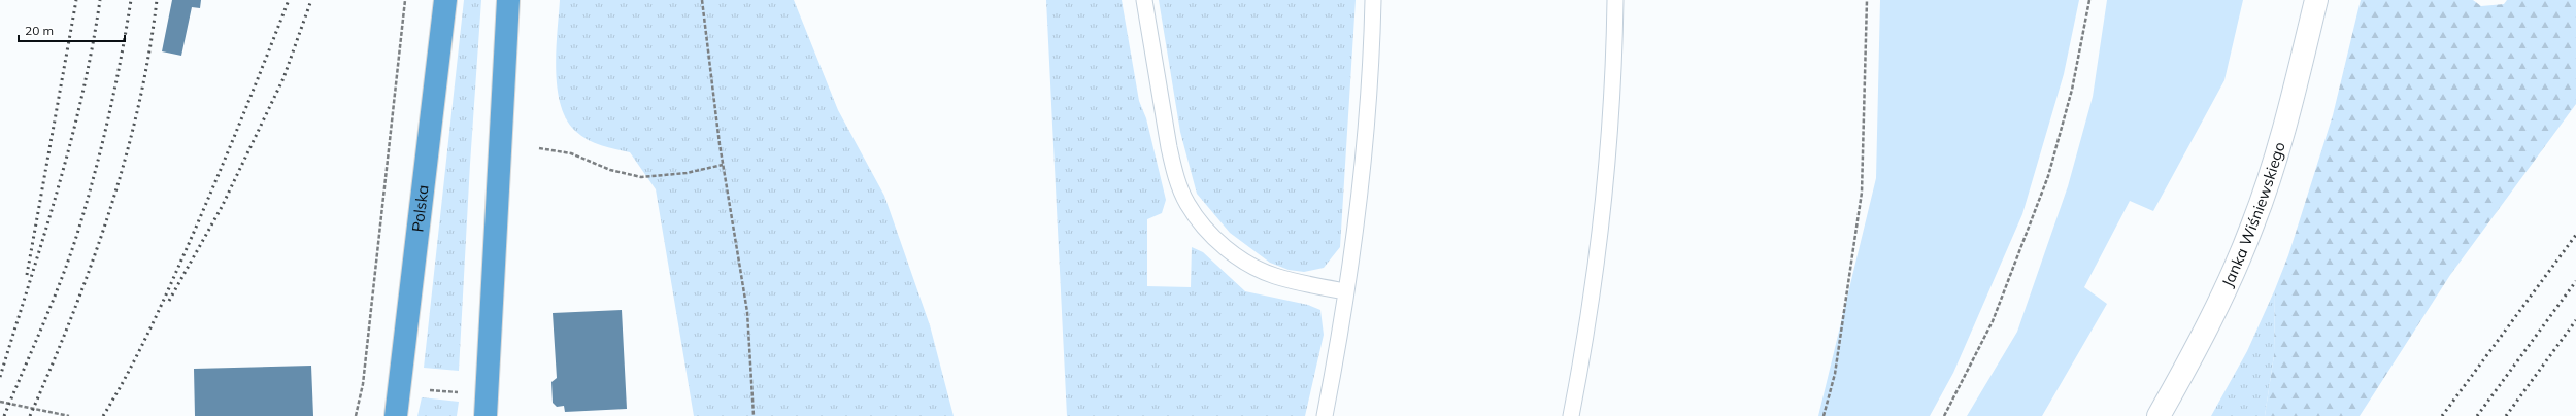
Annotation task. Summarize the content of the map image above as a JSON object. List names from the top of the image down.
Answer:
{
  "streets": {
    "highway": ["Polska"],
    "main road": ["Janka Wiśniewskiego"]
  },
  "scale_bar": "20 m"
}
